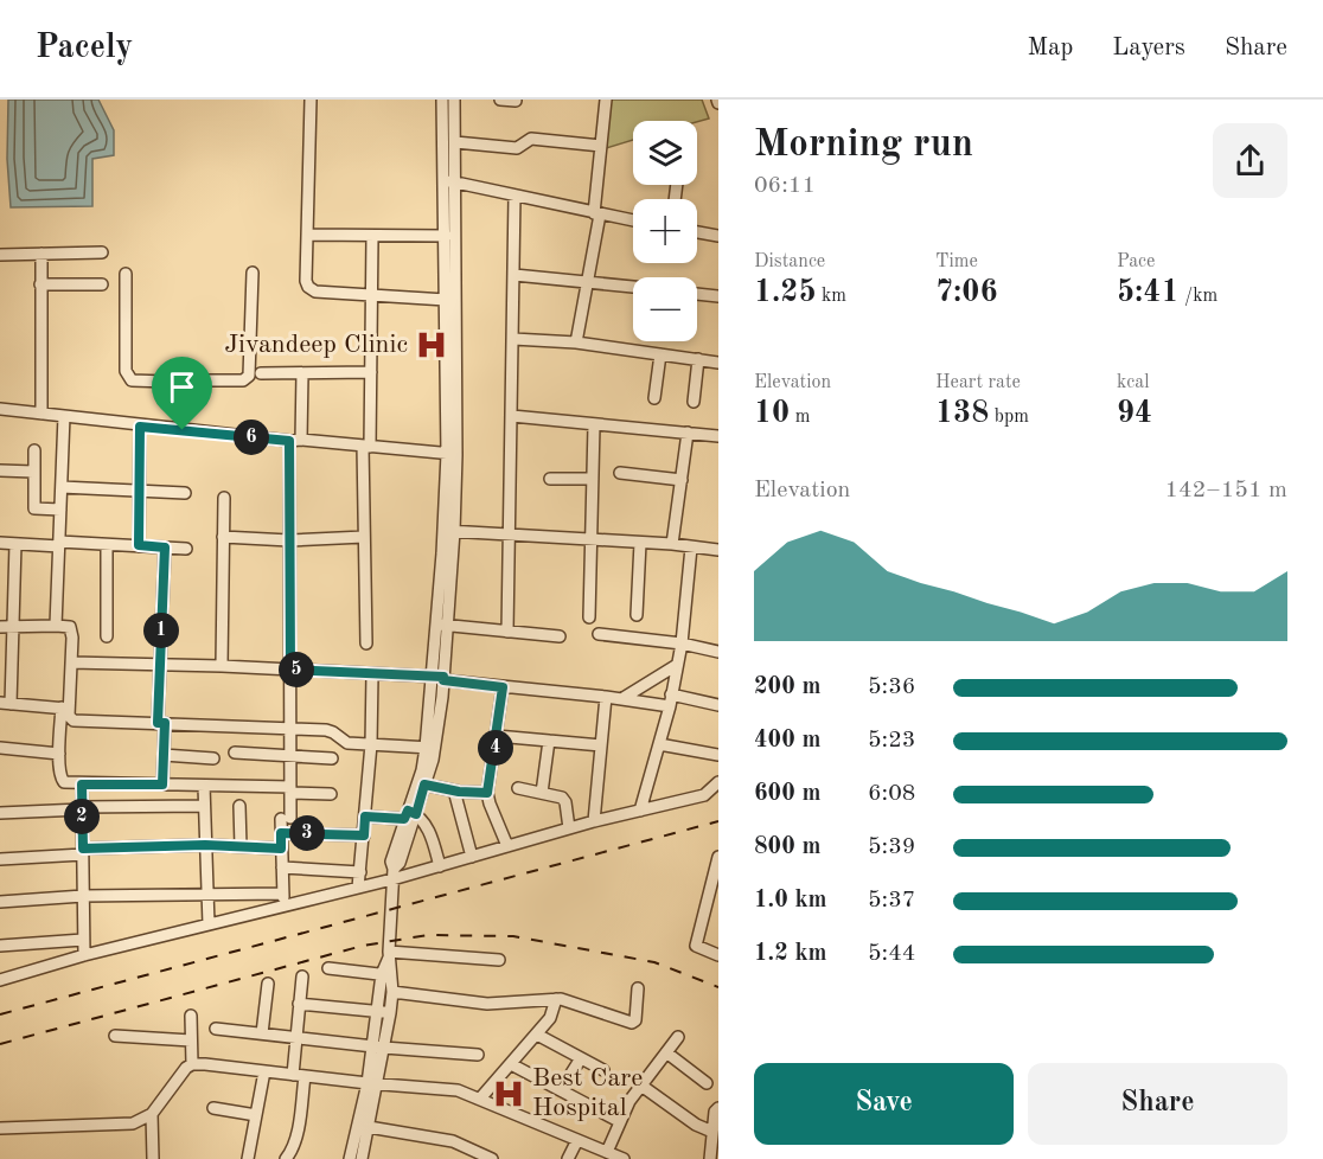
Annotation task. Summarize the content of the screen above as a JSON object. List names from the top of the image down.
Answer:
{
  "places": {
    "hospital": ["Jivandeep Clinic", "Best Care Hospital"]
  },
  "page": {
    "header": "Pacely",
    "nav": ["Map", "Layers", "Share"],
    "heading": ["Morning run", "06:11"],
    "map_buttons": ["+", "−"],
    "stats": [
      ["Distance", "1.25 km"],
      ["Time", "7:06"],
      ["Pace", "5:41 /km"],
      ["Elevation", "10 m"],
      ["Heart rate", "138 bpm"],
      ["kcal", "94"]
    ],
    "pins": [
      "6",
      "1",
      "5",
      "4",
      "2",
      "3"
    ],
    "chart": ["Elevation", "142–151 m"],
    "list": [
      {
        "name": "200 m",
        "note": "5:36"
      },
      {
        "name": "400 m",
        "note": "5:23"
      },
      {
        "name": "600 m",
        "note": "6:08"
      },
      {
        "name": "800 m",
        "note": "5:39"
      },
      {
        "name": "1.0 km",
        "note": "5:37"
      },
      {
        "name": "1.2 km",
        "note": "5:44"
      }
    ],
    "buttons": ["Save", "Share"]
  }
}
